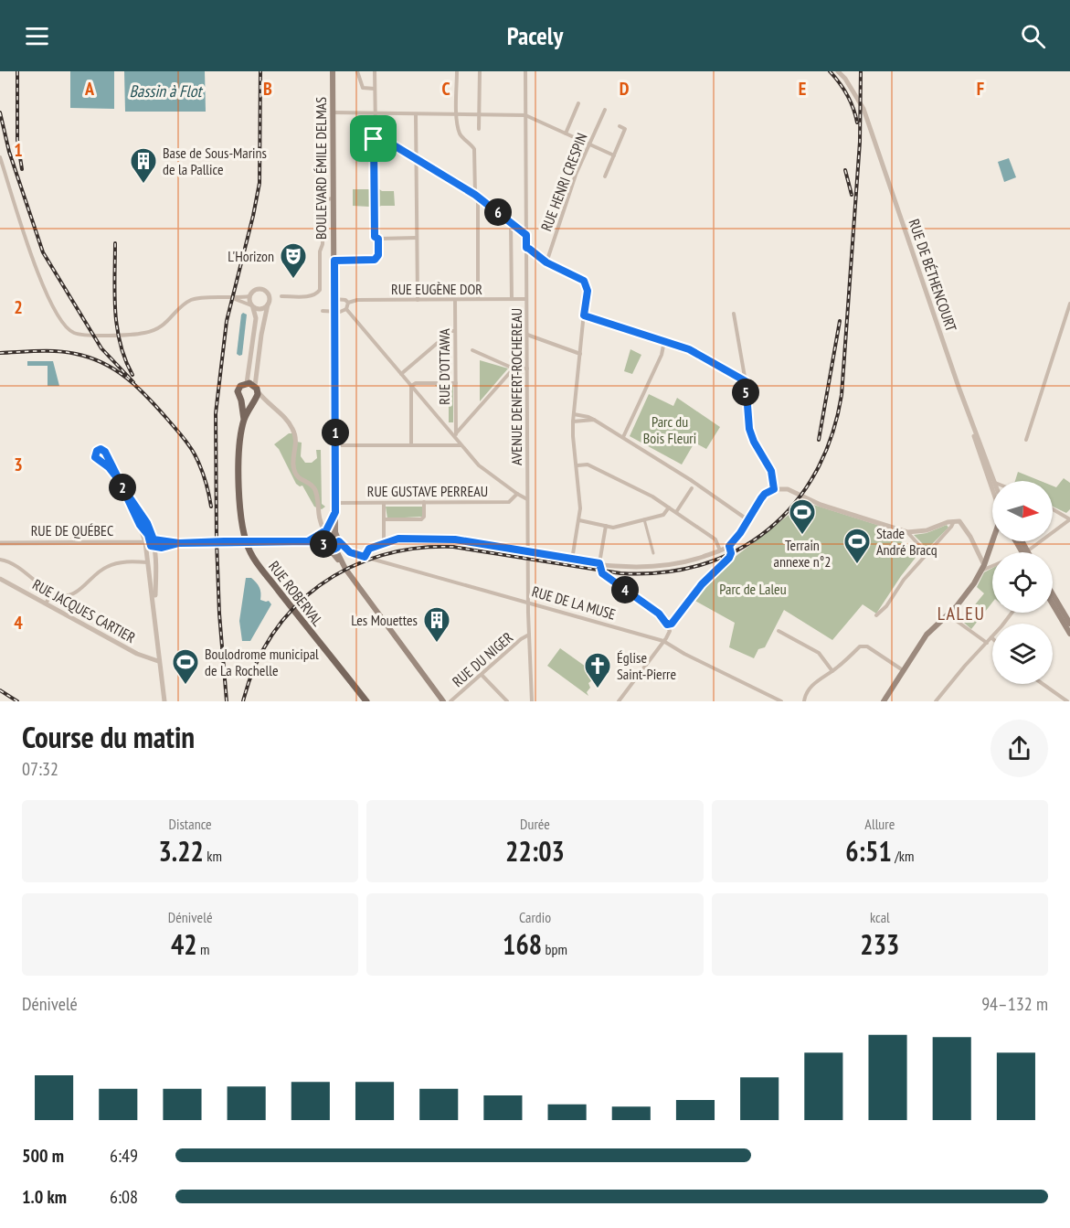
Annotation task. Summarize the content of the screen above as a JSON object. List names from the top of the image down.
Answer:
{
  "streets": {
    "main road": ["BOULEVARD ÉMILE DELMAS", "RUE ROBERVAL"],
    "street": [
      "RUE HENRI CRESPIN",
      "RUE DE BÉTHENCOURT",
      "RUE EUGÈNE DOR",
      "RUE D'OTTAWA",
      "AVENUE DENFERT-ROCHEREAU",
      "RUE GUSTAVE PERREAU",
      "RUE DE QUÉBEC",
      "RUE DE LA MUSE",
      "RUE JACQUES CARTIER",
      "RUE DU NIGER"
    ]
  },
  "crossings": [
    ["BOULEVARD ÉMILE DELMAS", "RUE GUSTAVE PERREAU"],
    ["BOULEVARD ÉMILE DELMAS", "RUE DE QUÉBEC"],
    ["BOULEVARD ÉMILE DELMAS", "RUE DE LA MUSE"],
    ["RUE EUGÈNE DOR", "RUE D'OTTAWA"],
    ["RUE EUGÈNE DOR", "AVENUE DENFERT-ROCHEREAU"],
    ["AVENUE DENFERT-ROCHEREAU", "RUE DE LA MUSE"],
    ["AVENUE DENFERT-ROCHEREAU", "RUE DU NIGER"],
    ["RUE DE QUÉBEC", "RUE DE LA MUSE"]
  ],
  "districts": ["LALEU"],
  "water": ["Bassin à Flot"],
  "parks": ["Parc du Bois Fleuri", "Parc de Laleu"],
  "places": {
    "building": ["Base de Sous-Marins de la Pallice", "Les Mouettes"],
    "theatre": ["L'Horizon"],
    "sports": ["Terrain annexe n°2", "Stade André Bracq", "Boulodrome municipal de La Rochelle"],
    "church": ["Église Saint-Pierre"]
  },
  "north": "right",
  "page": {
    "header": "Pacely",
    "pins": [
      "6",
      "5",
      "1",
      "2",
      "3",
      "4"
    ],
    "heading": ["Course du matin", "07:32"],
    "stats": [
      ["Distance", "3.22 km"],
      ["Durée", "22:03"],
      ["Allure", "6:51 /km"],
      ["Dénivelé", "42 m"],
      ["Cardio", "168 bpm"],
      ["kcal", "233"]
    ],
    "chart": ["Dénivelé", "94–132 m"],
    "list": [
      {
        "name": "500 m",
        "note": "6:49"
      },
      {
        "name": "1.0 km",
        "note": "6:08"
      }
    ]
  },
  "grid": {
    "columns": [
      "A",
      "B",
      "C",
      "D",
      "E",
      "F"
    ],
    "rows": [
      "1",
      "2",
      "3",
      "4"
    ]
  }
}
